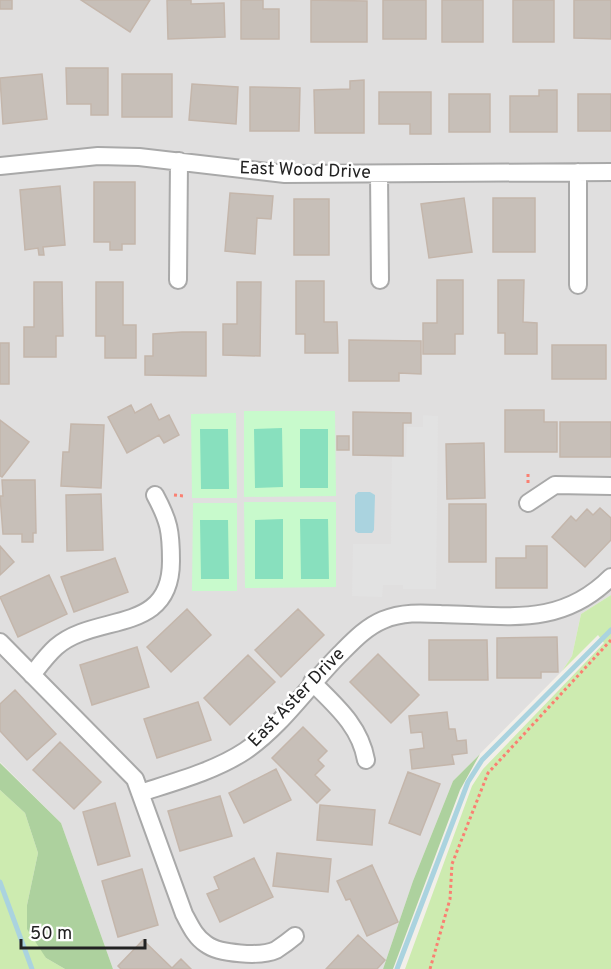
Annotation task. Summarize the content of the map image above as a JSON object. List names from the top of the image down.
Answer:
{
  "streets": {
    "street": ["East Wood Drive", "East Aster Drive"]
  },
  "scale_bar": "50 m"
}
